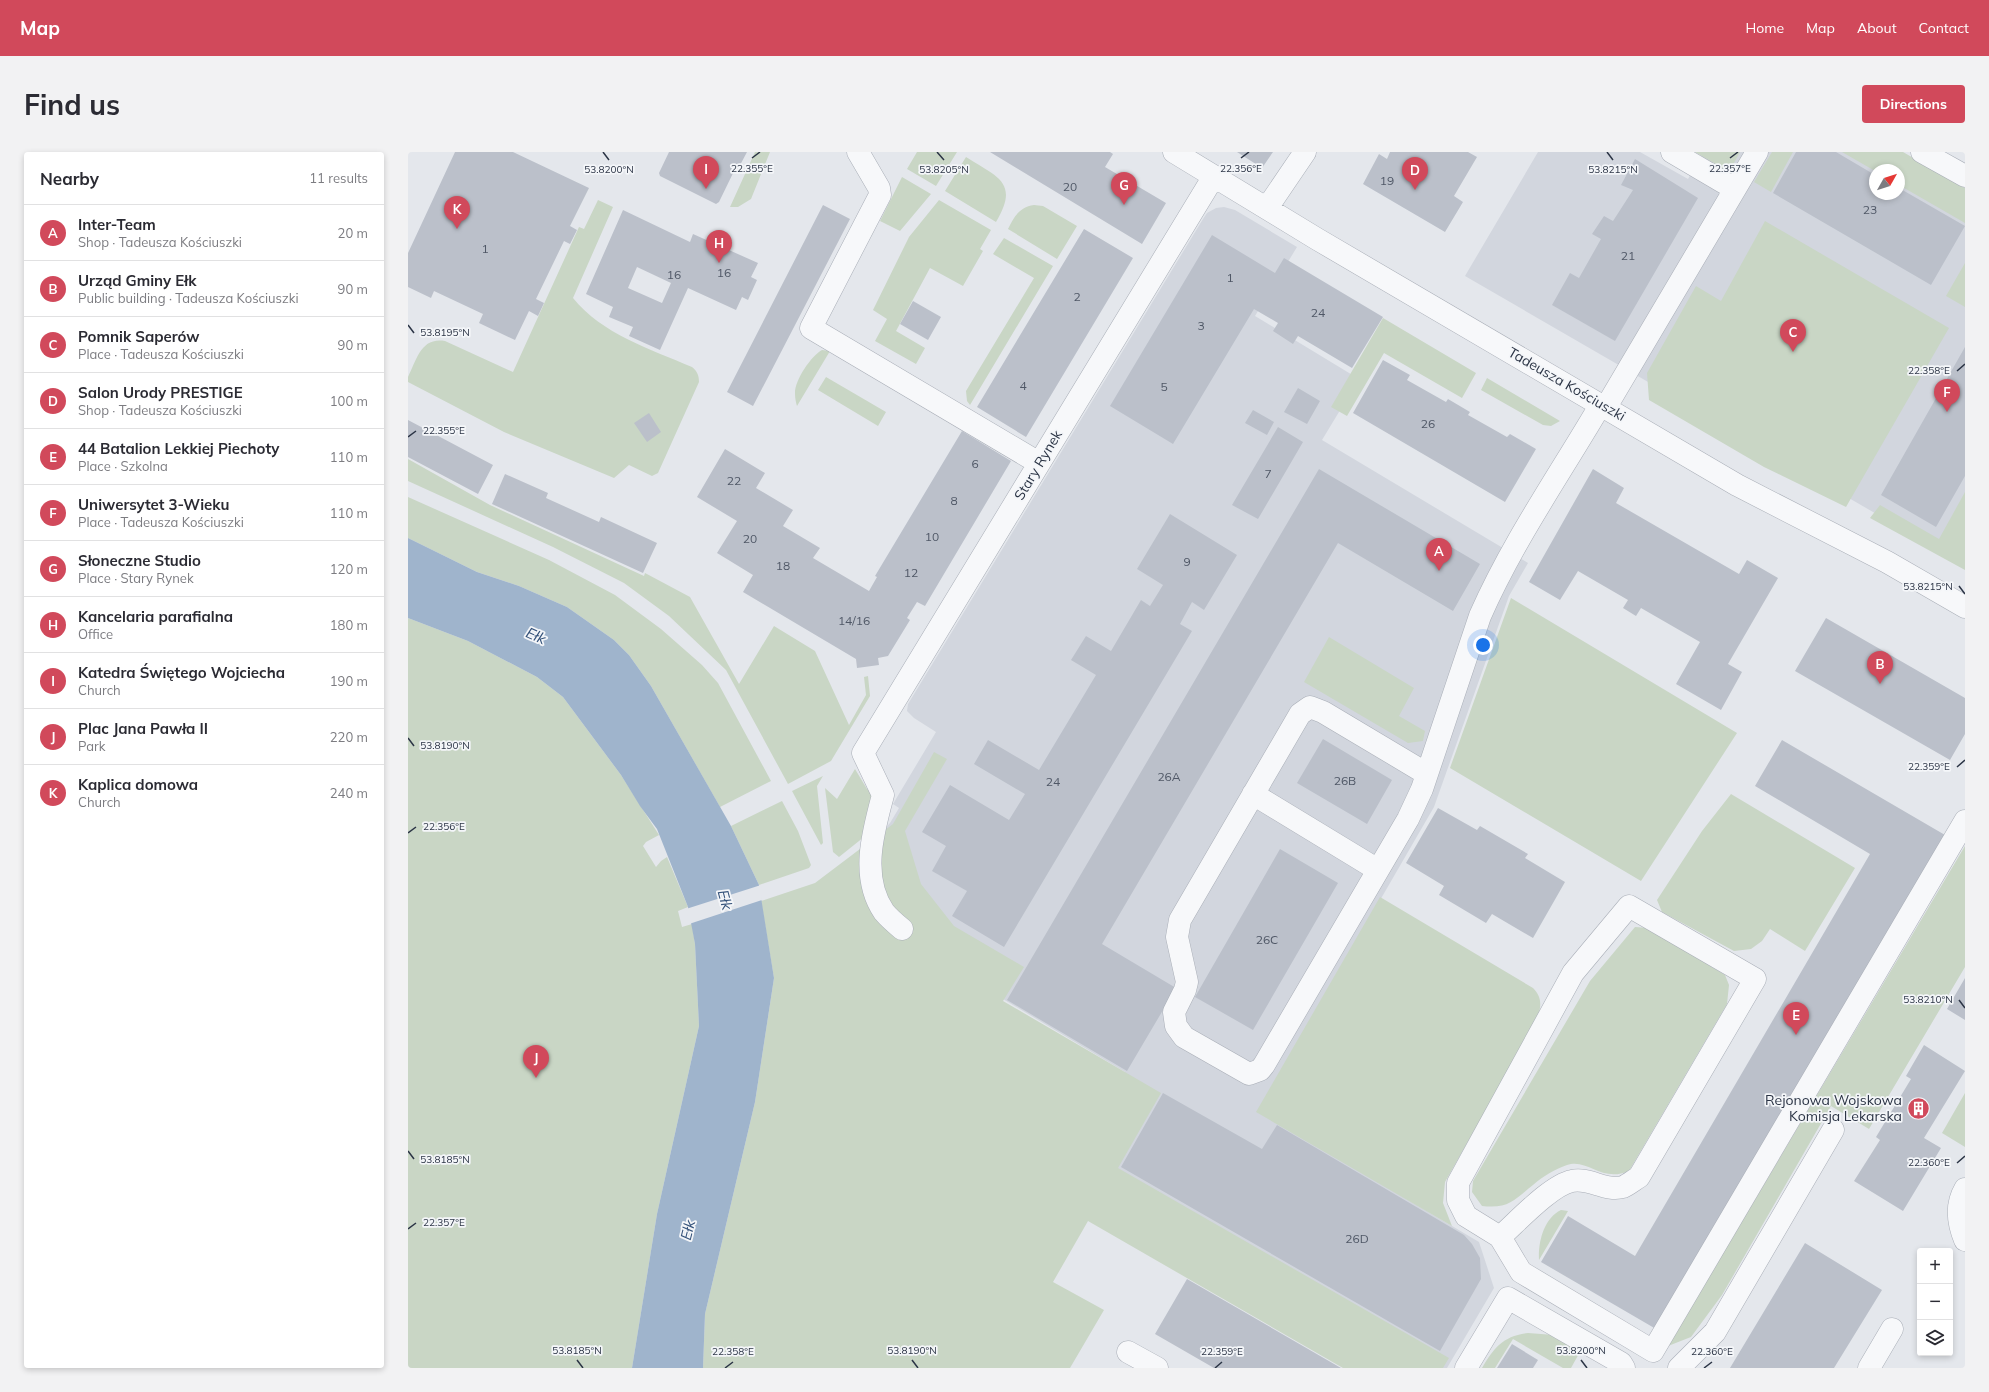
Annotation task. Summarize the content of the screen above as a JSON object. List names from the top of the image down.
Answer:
{
  "streets": {
    "street": ["Tadeusza Kościuszki", "Stary Rynek"]
  },
  "crossings": [
    ["Tadeusza Kościuszki", "Stary Rynek"]
  ],
  "water": ["Ełk"],
  "places": {
    "building": ["Rejonowa Wojskowa Komisja Lekarska"]
  },
  "house_numbers": [
    "19",
    "20",
    "23",
    "1",
    "21",
    "16",
    "16",
    "1",
    "2",
    "24",
    "3",
    "4",
    "5",
    "26",
    "6",
    "7",
    "22",
    "8",
    "10",
    "20",
    "9",
    "18",
    "12",
    "14/16",
    "26A",
    "26B",
    "24",
    "26C",
    "26D"
  ],
  "north": "top right",
  "page": {
    "header": "Map",
    "nav": [
      "Home",
      "Map",
      "About",
      "Contact"
    ],
    "buttons": "Directions",
    "title": "Find us",
    "heading": ["Nearby", "11 results"],
    "pins": [
      "I",
      "D",
      "G",
      "K",
      "H",
      "C",
      "F",
      "A",
      "B",
      "E",
      "J"
    ],
    "list": [
      {
        "mark": "A",
        "name": "Inter-Team",
        "note": "Shop · Tadeusza Kościuszki",
        "value": "20 m"
      },
      {
        "mark": "B",
        "name": "Urząd Gminy Ełk",
        "note": "Public building · Tadeusza Kościuszki",
        "value": "90 m"
      },
      {
        "mark": "C",
        "name": "Pomnik Saperów",
        "note": "Place · Tadeusza Kościuszki",
        "value": "90 m"
      },
      {
        "mark": "D",
        "name": "Salon Urody PRESTIGE",
        "note": "Shop · Tadeusza Kościuszki",
        "value": "100 m"
      },
      {
        "mark": "E",
        "name": "44 Batalion Lekkiej Piechoty",
        "note": "Place · Szkolna",
        "value": "110 m"
      },
      {
        "mark": "F",
        "name": "Uniwersytet 3-Wieku",
        "note": "Place · Tadeusza Kościuszki",
        "value": "110 m"
      },
      {
        "mark": "G",
        "name": "Słoneczne Studio",
        "note": "Place · Stary Rynek",
        "value": "120 m"
      },
      {
        "mark": "H",
        "name": "Kancelaria parafialna",
        "note": "Office",
        "value": "180 m"
      },
      {
        "mark": "I",
        "name": "Katedra Świętego Wojciecha",
        "note": "Church",
        "value": "190 m"
      },
      {
        "mark": "J",
        "name": "Plac Jana Pawła II",
        "note": "Park",
        "value": "220 m"
      },
      {
        "mark": "K",
        "name": "Kaplica domowa",
        "note": "Church",
        "value": "240 m"
      }
    ],
    "map_buttons": ["+", "−"]
  },
  "coordinates": [
    "22.357°E",
    "22.355°E",
    "22.356°E",
    "53.8200°N",
    "53.8205°N",
    "53.8215°N",
    "53.8195°N",
    "22.358°E",
    "53.8190°N",
    "22.359°E",
    "53.8210°N",
    "53.8185°N",
    "22.360°E"
  ]
}
